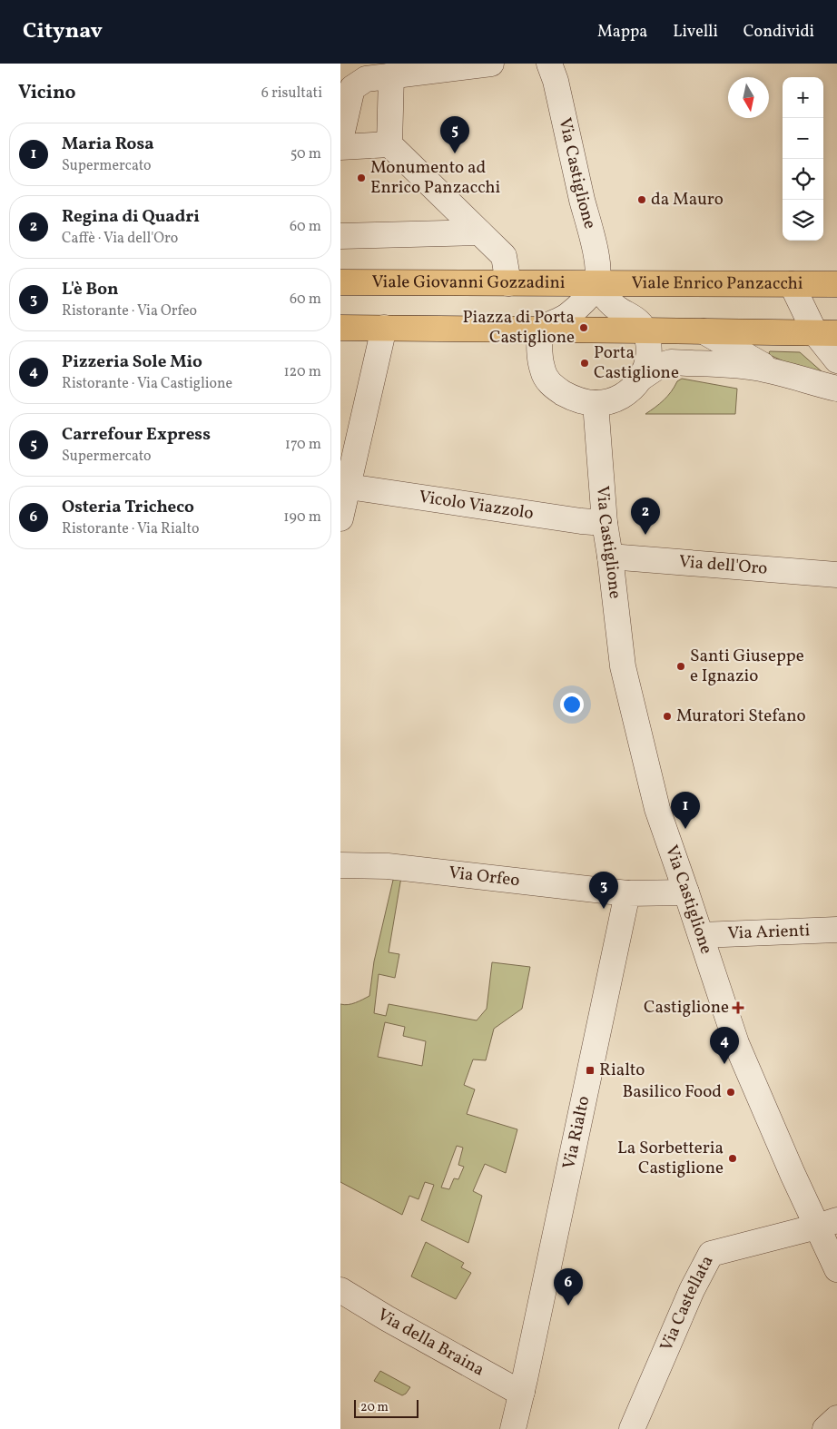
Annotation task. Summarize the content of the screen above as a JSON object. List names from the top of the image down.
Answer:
{
  "streets": {
    "main road": ["Viale Giovanni Gozzadini", "Viale Enrico Panzacchi"],
    "street": [
      "Via Castiglione",
      "Vicolo Viazzolo",
      "Via dell'Oro",
      "Via Orfeo",
      "Via Arienti",
      "Via Rialto",
      "Via Castellata",
      "Via della Braina"
    ]
  },
  "crossings": [
    ["Via Castiglione", "Viale Giovanni Gozzadini"],
    ["Via Castiglione", "Viale Enrico Panzacchi"],
    ["Via Castiglione", "Vicolo Viazzolo"],
    ["Via Castiglione", "Via dell'Oro"],
    ["Via Castiglione", "Via Arienti"],
    ["Via Castiglione", "Via Castellata"],
    ["Viale Giovanni Gozzadini", "Viale Enrico Panzacchi"],
    ["Via Orfeo", "Via Rialto"],
    ["Via Rialto", "Via della Braina"]
  ],
  "places": {
    "other": [
      "Monumento ad Enrico Panzacchi",
      "da Mauro",
      "Piazza di Porta Castiglione",
      "Porta Castiglione",
      "Santi Giuseppe e Ignazio",
      "Muratori Stefano",
      "Basilico Food",
      "La Sorbetteria Castiglione"
    ],
    "health": ["Castiglione"],
    "transit": ["Rialto"]
  },
  "scale_bar": "20 m",
  "north": "bottom",
  "page": {
    "header": "Citynav",
    "nav": ["Mappa", "Livelli", "Condividi"],
    "heading": ["Vicino", "6 risultati"],
    "map_buttons": ["+", "−"],
    "pins": [
      "5",
      "2",
      "1",
      "3",
      "4",
      "6"
    ],
    "list": [
      {
        "mark": "1",
        "name": "Maria Rosa",
        "note": "Supermercato",
        "value": "50 m"
      },
      {
        "mark": "2",
        "name": "Regina di Quadri",
        "note": "Caffè · Via dell'Oro",
        "value": "60 m"
      },
      {
        "mark": "3",
        "name": "L'è Bon",
        "note": "Ristorante · Via Orfeo",
        "value": "60 m"
      },
      {
        "mark": "4",
        "name": "Pizzeria Sole Mio",
        "note": "Ristorante · Via Castiglione",
        "value": "120 m"
      },
      {
        "mark": "5",
        "name": "Carrefour Express",
        "note": "Supermercato",
        "value": "170 m"
      },
      {
        "mark": "6",
        "name": "Osteria Tricheco",
        "note": "Ristorante · Via Rialto",
        "value": "190 m"
      }
    ],
    "scale": "20 m"
  }
}
